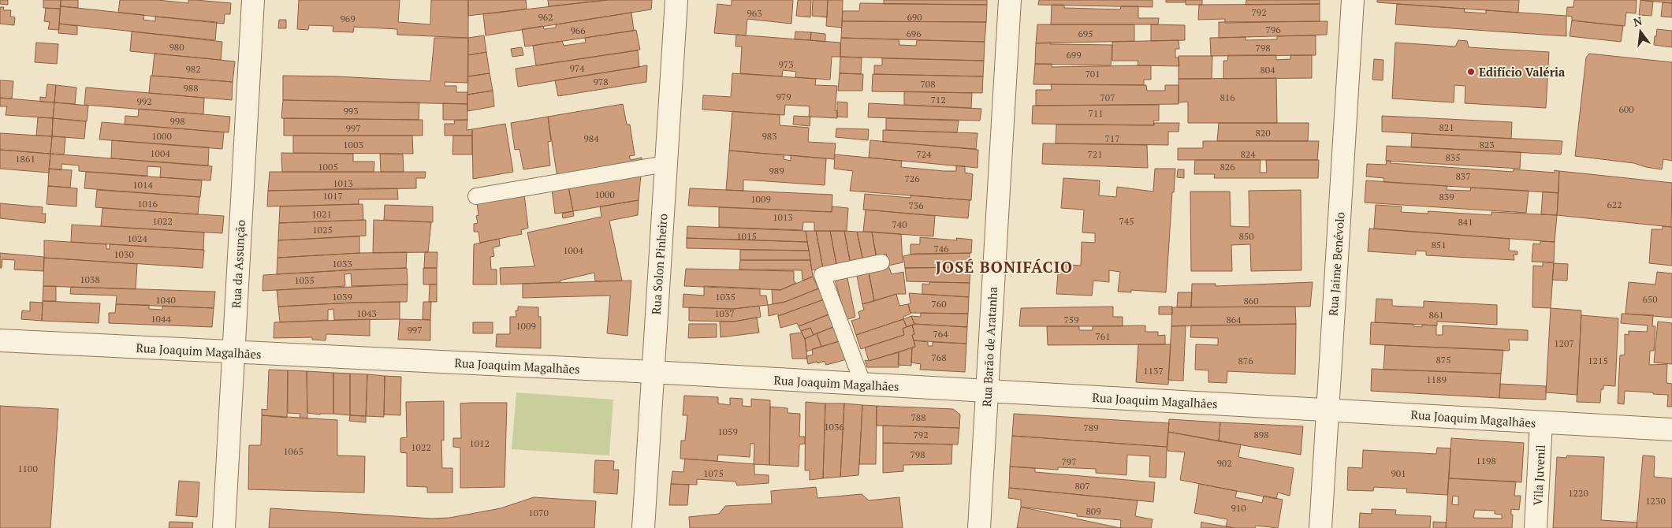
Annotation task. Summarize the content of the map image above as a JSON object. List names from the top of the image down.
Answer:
{
  "streets": {
    "street": [
      "Rua da Assunção",
      "Rua Solon Pinheiro",
      "Rua Jaime Benévolo",
      "Rua Barão de Aratanha",
      "Rua Joaquim Magalhães",
      "Vila Juvenil"
    ]
  },
  "crossings": [
    ["Rua da Assunção", "Rua Joaquim Magalhães"],
    ["Rua Solon Pinheiro", "Rua Joaquim Magalhães"],
    ["Rua Jaime Benévolo", "Rua Joaquim Magalhães"],
    ["Rua Barão de Aratanha", "Rua Joaquim Magalhães"],
    ["Rua Joaquim Magalhães", "Vila Juvenil"]
  ],
  "districts": ["JOSÉ BONIFÁCIO"],
  "places": ["Edifício Valéria"],
  "house_numbers": [
    "792",
    "963",
    "962",
    "690",
    "969",
    "796",
    "966",
    "696",
    "695",
    "980",
    "798",
    "699",
    "973",
    "974",
    "982",
    "804",
    "701",
    "978",
    "708",
    "988",
    "979",
    "707",
    "816",
    "712",
    "992",
    "600",
    "993",
    "711",
    "998",
    "821",
    "997",
    "820",
    "1000",
    "983",
    "984",
    "717",
    "1003",
    "823",
    "1004",
    "724",
    "721",
    "824",
    "835",
    "1861",
    "1005",
    "826",
    "989",
    "837",
    "726",
    "1013",
    "1014",
    "1000",
    "1017",
    "839",
    "1009",
    "1016",
    "622",
    "736",
    "1021",
    "1013",
    "1022",
    "745",
    "841",
    "740",
    "1025",
    "1015",
    "850",
    "1024",
    "851",
    "746",
    "1004",
    "1030",
    "1033",
    "1038",
    "1035",
    "1039",
    "1035",
    "650",
    "1040",
    "860",
    "760",
    "1043",
    "1037",
    "861",
    "1044",
    "759",
    "864",
    "1009",
    "997",
    "764",
    "761",
    "1207",
    "768",
    "875",
    "876",
    "1215",
    "1137",
    "1189",
    "788",
    "1036",
    "789",
    "1059",
    "792",
    "898",
    "1012",
    "1022",
    "1065",
    "798",
    "1198",
    "797",
    "902",
    "1100",
    "1075",
    "901",
    "807",
    "1220",
    "1230",
    "910",
    "809",
    "1070"
  ],
  "north": "top"
}
